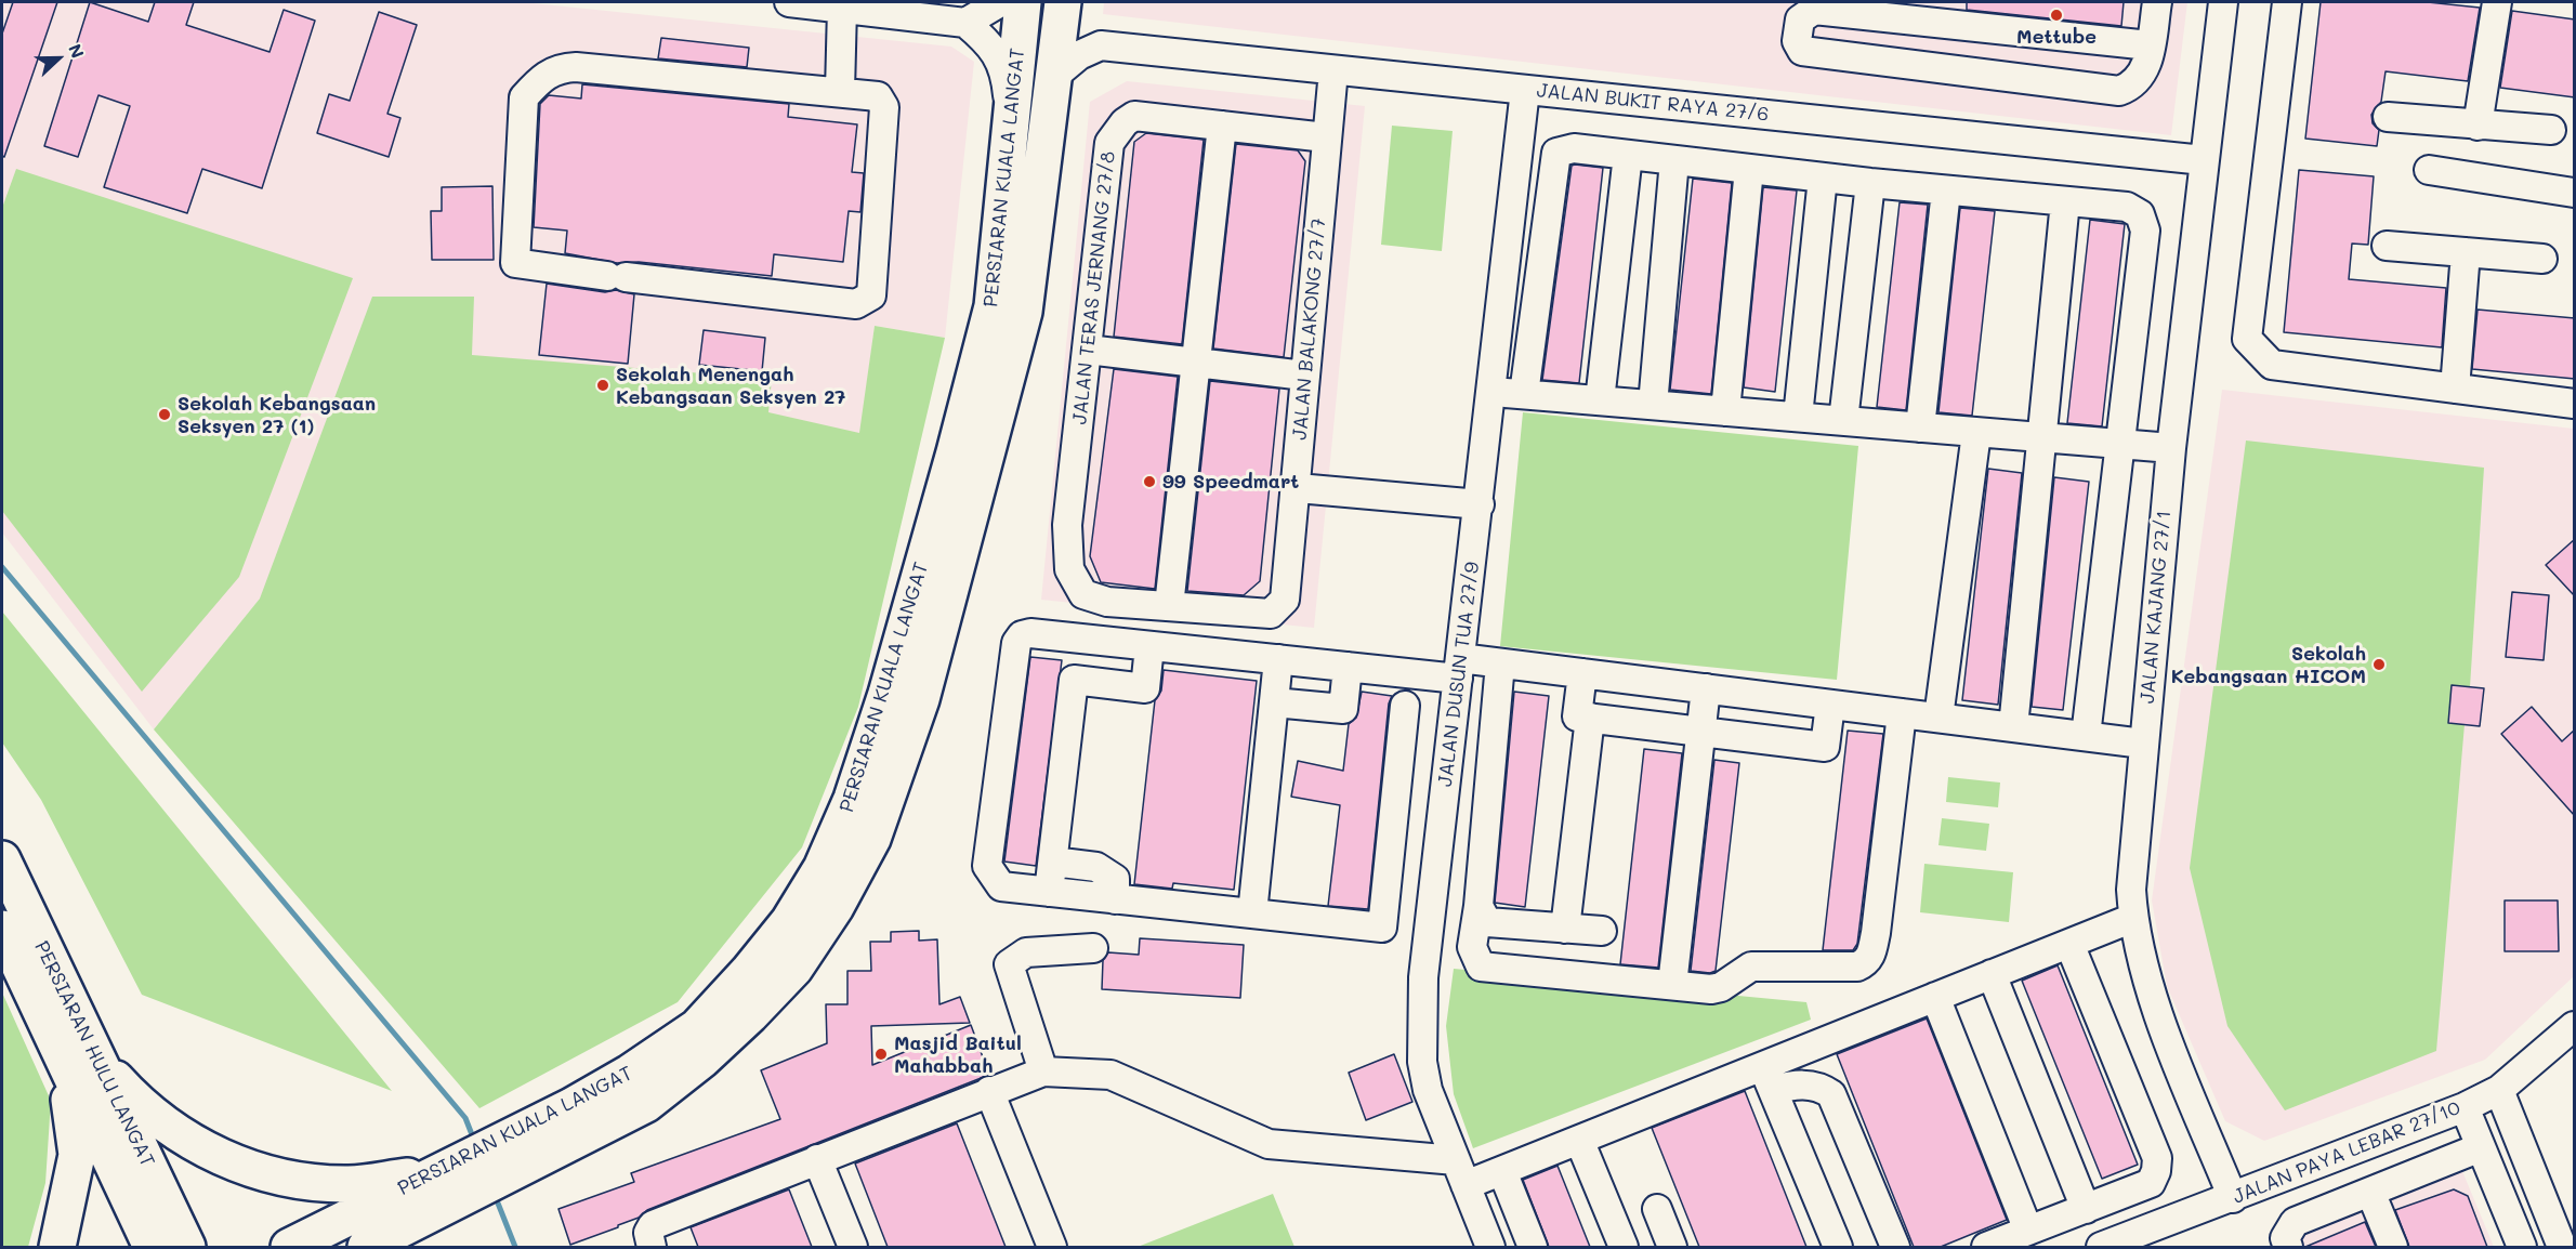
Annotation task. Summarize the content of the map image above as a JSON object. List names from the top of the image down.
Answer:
{
  "streets": {
    "main road": ["PERSIARAN KUALA LANGAT", "PERSIARAN HULU LANGAT"],
    "street": [
      "JALAN BUKIT RAYA 27/6",
      "JALAN TERAS JERNANG 27/8",
      "JALAN BALAKONG 27/7",
      "JALAN KAJANG 27/1",
      "JALAN DUSUN TUA 27/9",
      "JALAN PAYA LEBAR 27/10"
    ]
  },
  "crossings": [
    ["JALAN BUKIT RAYA 27/6", "JALAN BALAKONG 27/7"],
    ["JALAN BUKIT RAYA 27/6", "JALAN KAJANG 27/1"],
    ["JALAN BUKIT RAYA 27/6", "JALAN DUSUN TUA 27/9"],
    ["JALAN TERAS JERNANG 27/8", "JALAN BALAKONG 27/7"],
    ["JALAN KAJANG 27/1", "JALAN PAYA LEBAR 27/10"]
  ],
  "places": [
    "Mettube",
    "Sekolah Menengah Kebangsaan Seksyen 27",
    "Sekolah Kebangsaan Seksyen 27 (1)",
    "99 Speedmart",
    "Sekolah Kebangsaan HICOM",
    "Masjid Baitul Mahabbah"
  ],
  "north": "right"
}
